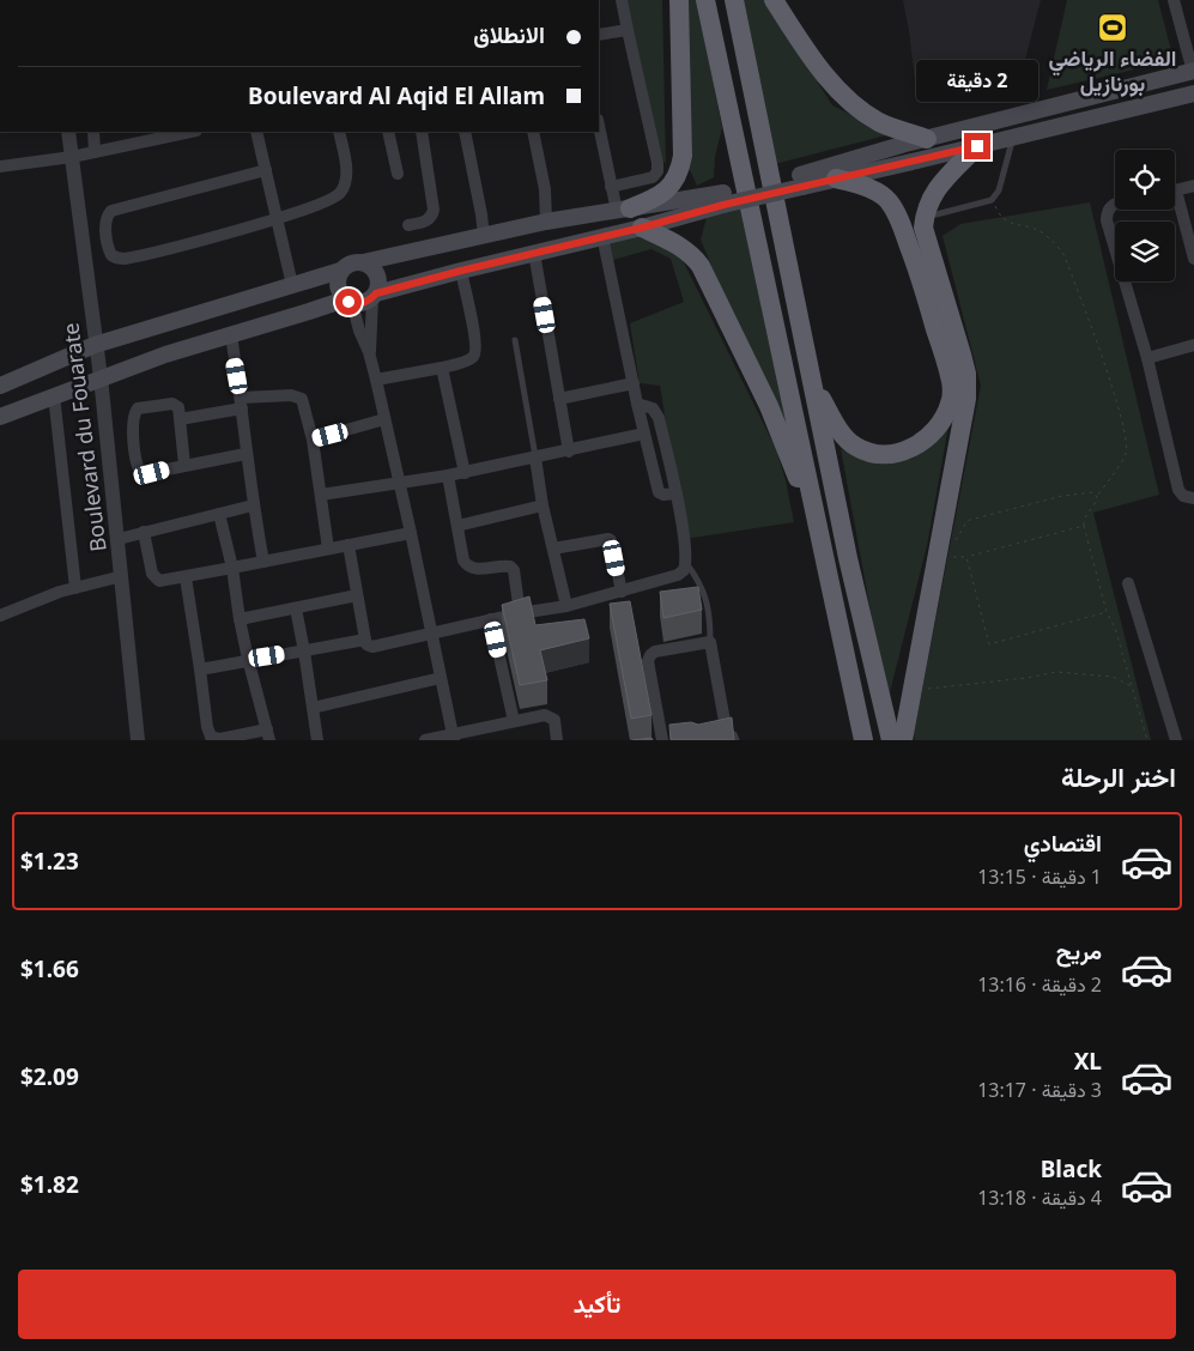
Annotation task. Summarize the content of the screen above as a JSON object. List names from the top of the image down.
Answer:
{
  "streets": {
    "street": ["Boulevard du Fouarate"]
  },
  "places": {
    "sports": ["الفضاء الرياضي بورنازيل"]
  },
  "page": {
    "banner": ["الانطلاق", "Boulevard Al Aqid El Allam"],
    "bubble": "2 دقيقة",
    "heading": "اختر الرحلة",
    "list": [
      {
        "name": "اقتصادي",
        "note": "1 دقيقة · 13:15",
        "value": "$1.23"
      },
      {
        "name": "مريح",
        "note": "2 دقيقة · 13:16",
        "value": "$1.66"
      },
      {
        "name": "XL",
        "note": "3 دقيقة · 13:17",
        "value": "$2.09"
      },
      {
        "name": "Black",
        "note": "4 دقيقة · 13:18",
        "value": "$1.82"
      }
    ],
    "buttons": "تأكيد"
  }
}
